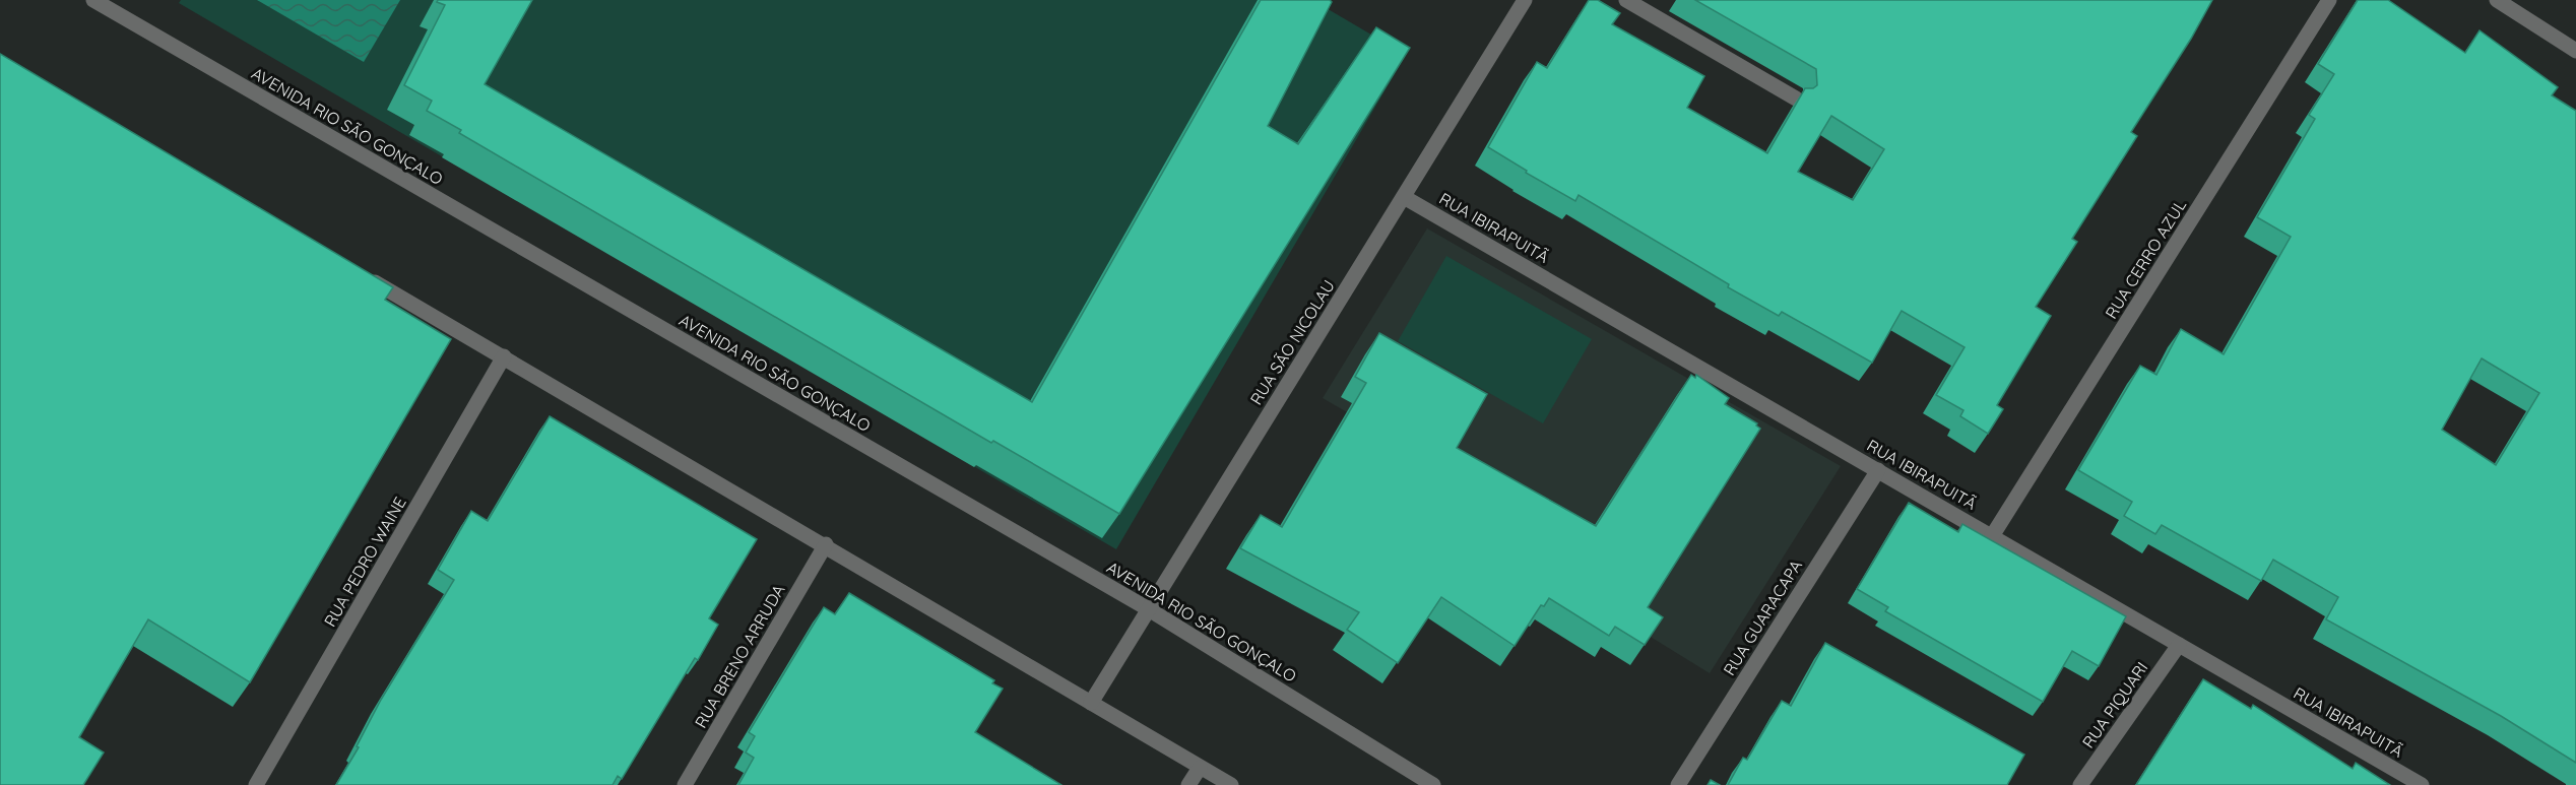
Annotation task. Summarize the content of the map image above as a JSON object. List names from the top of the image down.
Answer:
{
  "streets": {
    "street": [
      "AVENIDA RIO SÃO GONÇALO",
      "RUA IBIRAPUITÃ",
      "RUA CERRO AZUL",
      "RUA SÃO NICOLAU",
      "RUA PEDRO WAINE",
      "RUA GUARACAPA",
      "RUA BRENO ARRUDA",
      "RUA PIQUARI"
    ]
  },
  "crossings": [
    ["AVENIDA RIO SÃO GONÇALO", "RUA SÃO NICOLAU"],
    ["RUA IBIRAPUITÃ", "RUA CERRO AZUL"],
    ["RUA IBIRAPUITÃ", "RUA SÃO NICOLAU"],
    ["RUA IBIRAPUITÃ", "RUA GUARACAPA"],
    ["RUA IBIRAPUITÃ", "RUA PIQUARI"]
  ]
}
